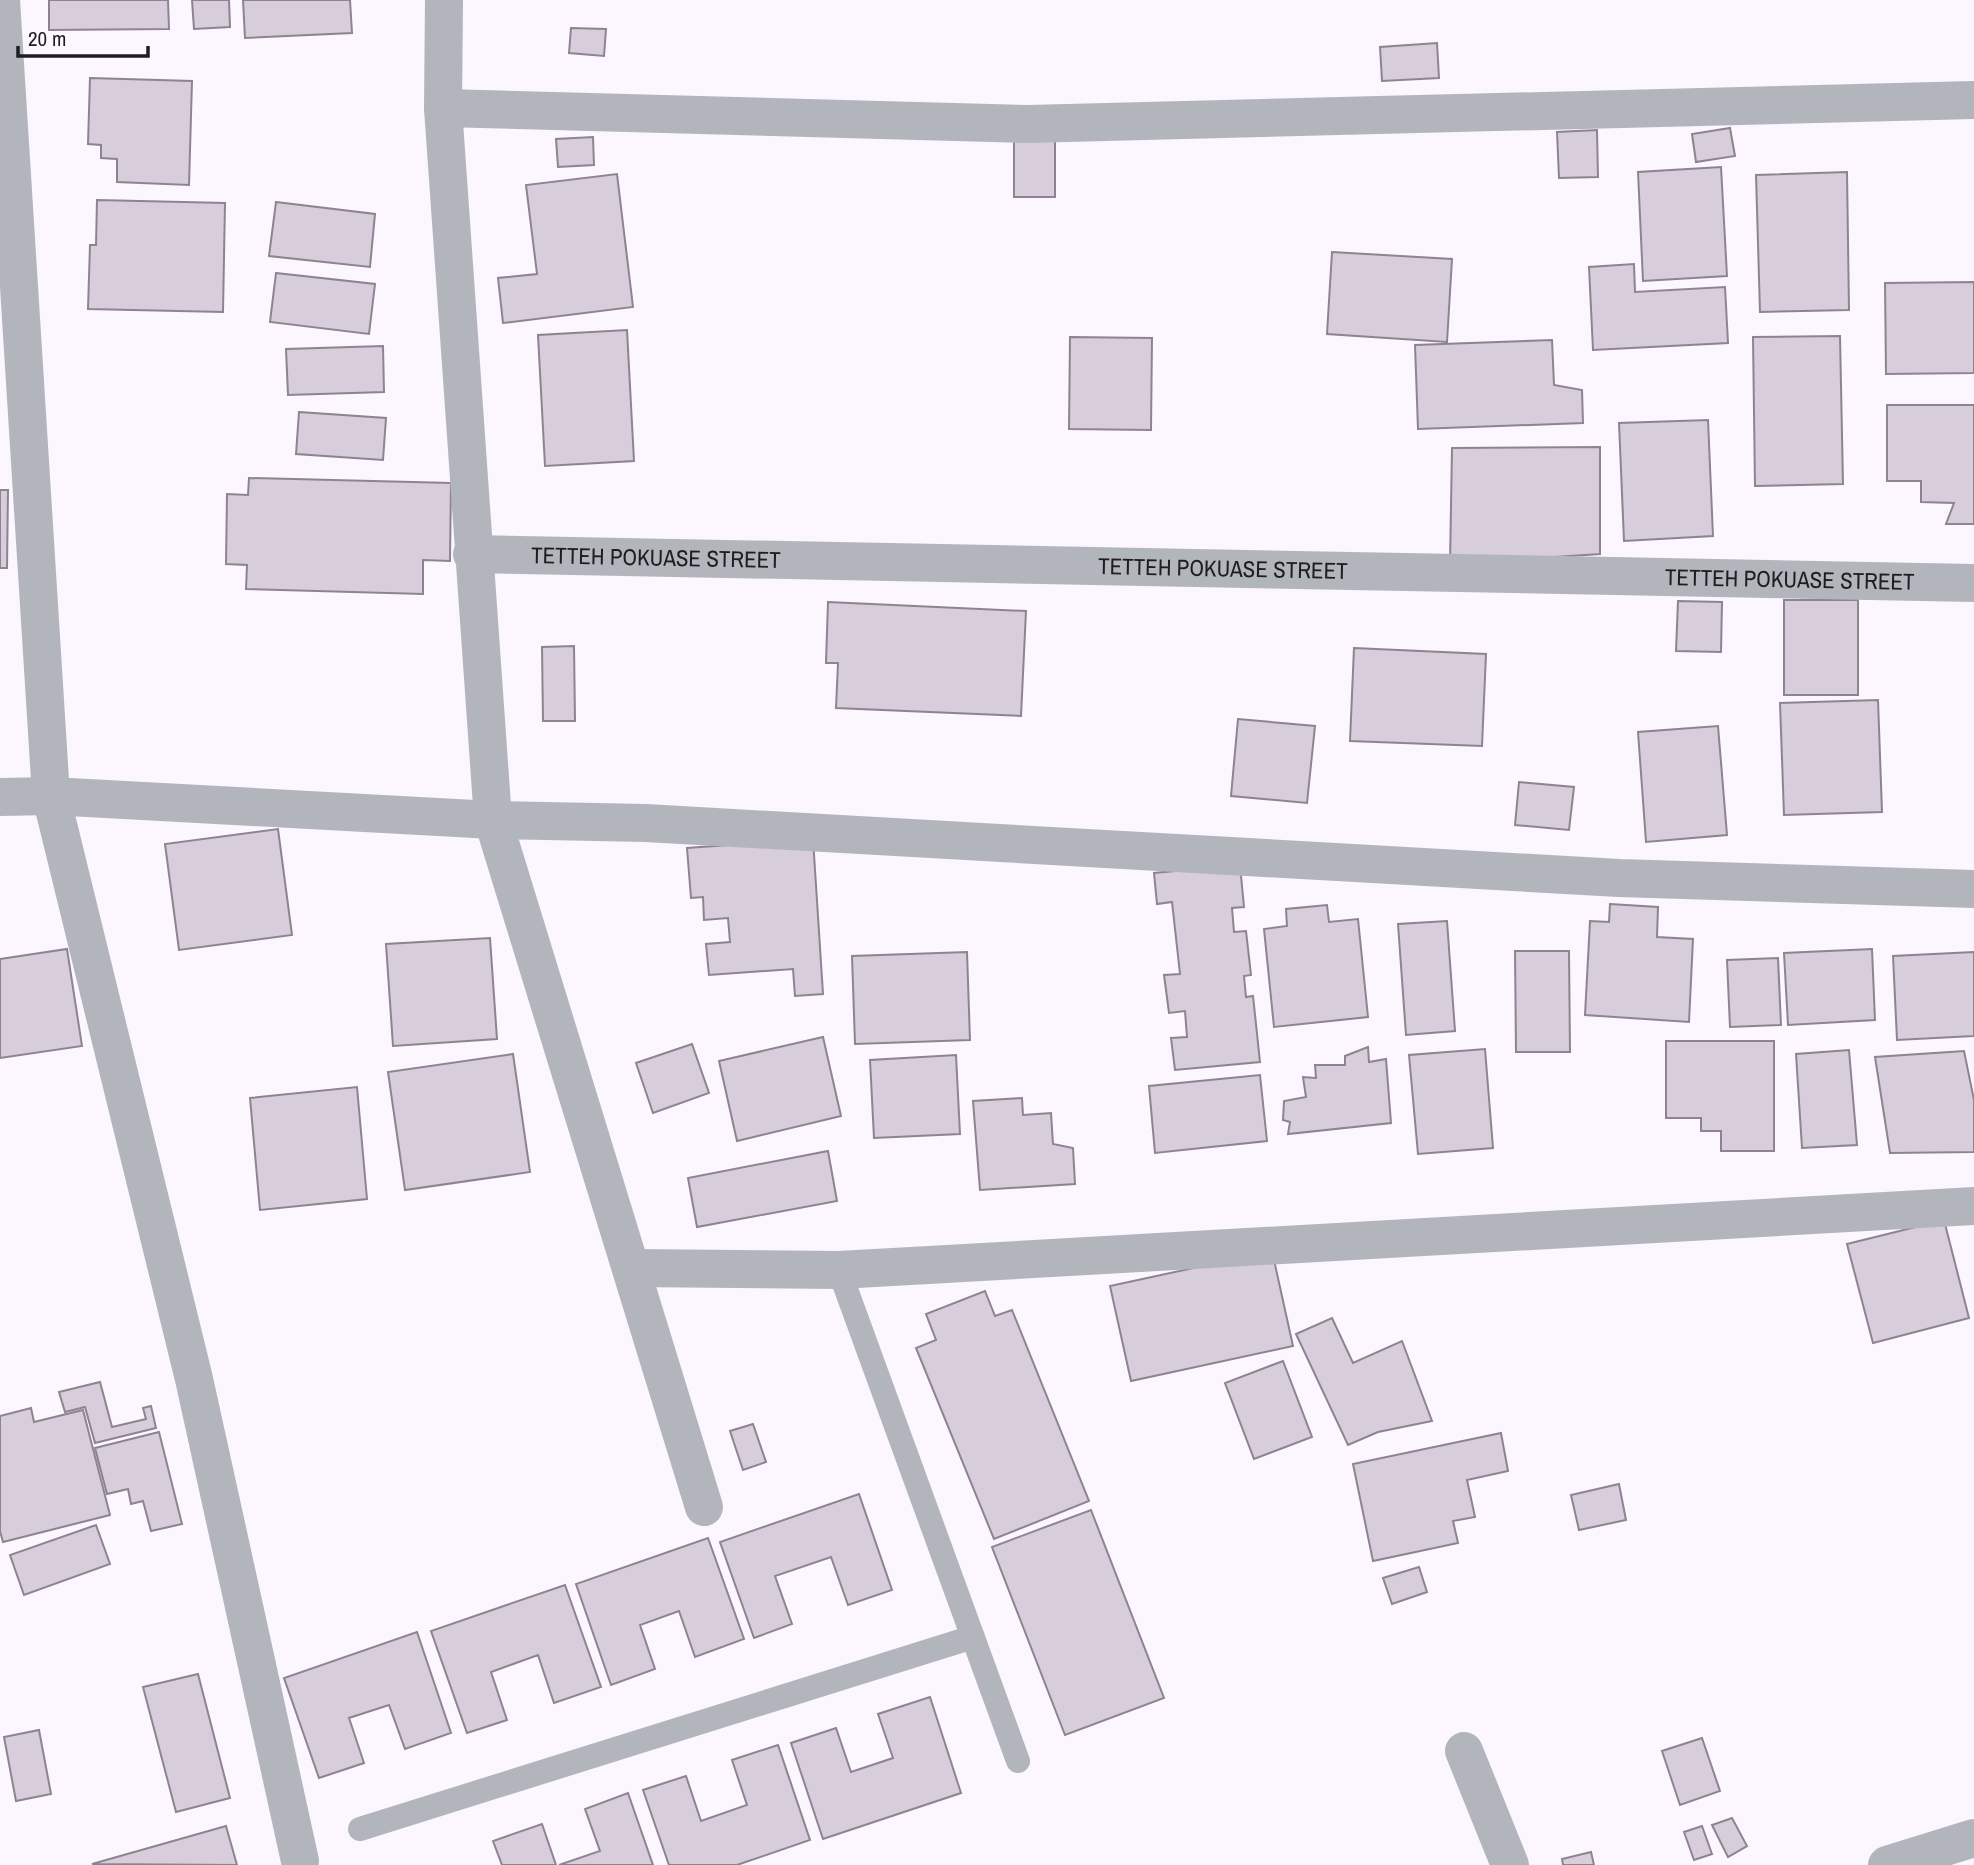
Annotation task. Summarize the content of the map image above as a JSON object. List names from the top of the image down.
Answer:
{
  "streets": {
    "street": ["TETTEH POKUASE STREET"]
  },
  "scale_bar": "20 m"
}
